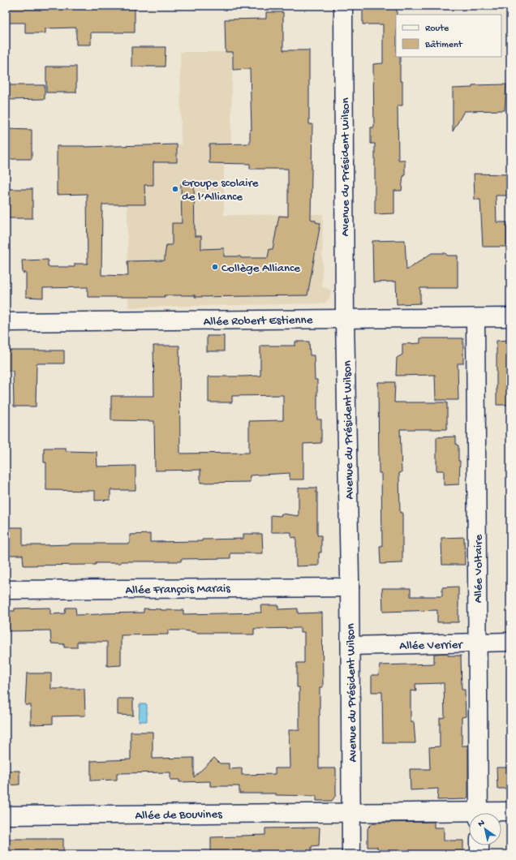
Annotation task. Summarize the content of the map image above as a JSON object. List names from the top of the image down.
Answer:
{
  "streets": {
    "street": [
      "Avenue du Président Wilson",
      "Allée Robert Estienne",
      "Allée Voltaire",
      "Allée François Marais",
      "Allée Verrier",
      "Allée de Bouvines"
    ]
  },
  "crossings": [
    ["Avenue du Président Wilson", "Allée Robert Estienne"],
    ["Avenue du Président Wilson", "Allée François Marais"],
    ["Avenue du Président Wilson", "Allée Verrier"],
    ["Avenue du Président Wilson", "Allée de Bouvines"],
    ["Allée Robert Estienne", "Allée Voltaire"],
    ["Allée Voltaire", "Allée Verrier"]
  ],
  "places": ["Groupe scolaire de l’Alliance", "Collège Alliance"],
  "legend": ["Route", "Bâtiment"],
  "north": "top left"
}
